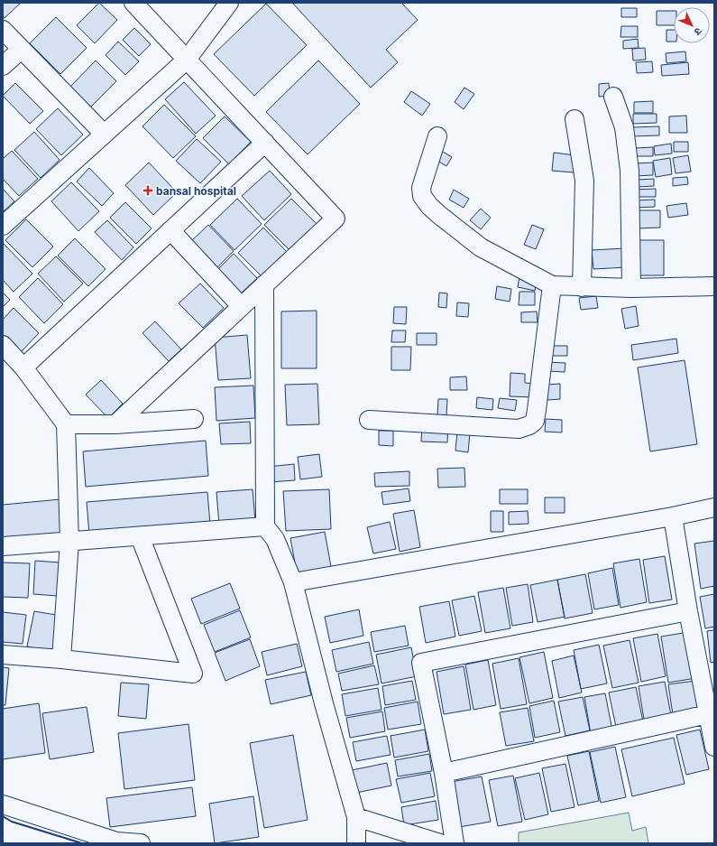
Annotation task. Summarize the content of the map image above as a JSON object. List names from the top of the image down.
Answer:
{
  "places": {
    "health": ["bansal hospital"]
  },
  "north": "bottom right"
}
